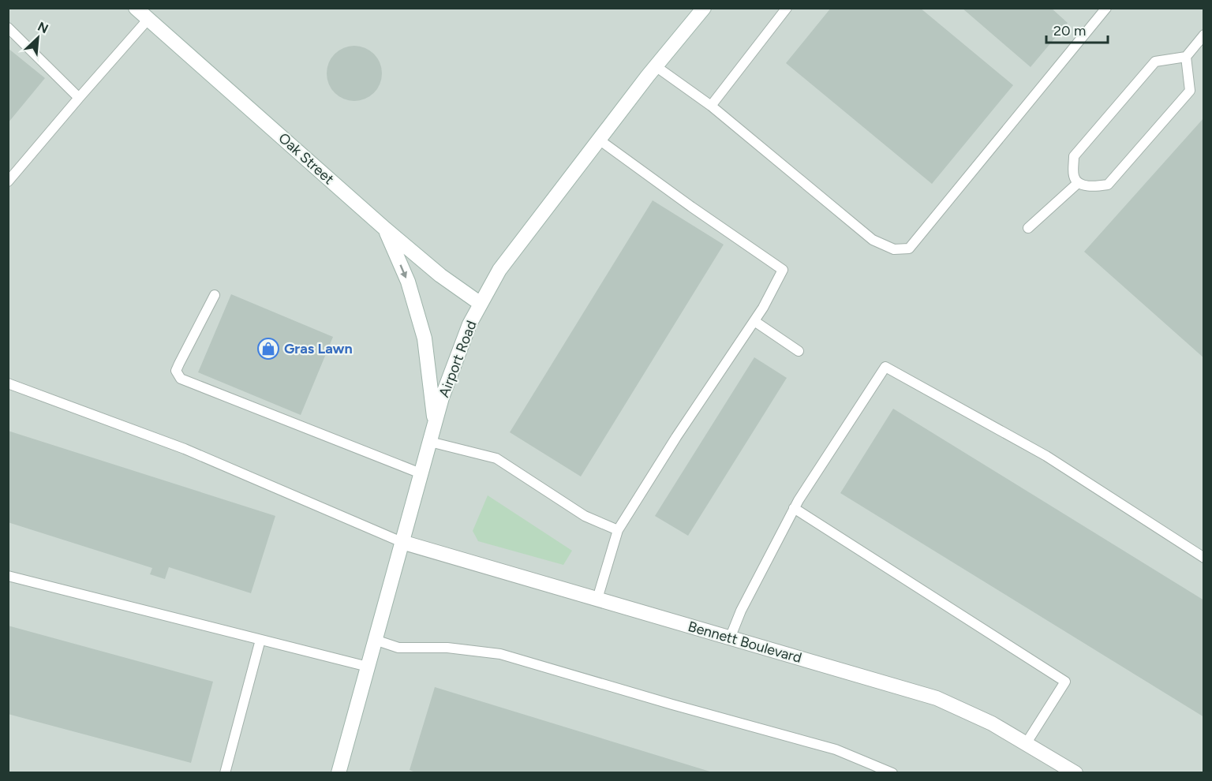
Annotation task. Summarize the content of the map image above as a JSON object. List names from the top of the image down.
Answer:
{
  "streets": {
    "street": ["Oak Street", "Airport Road", "Bennett Boulevard"]
  },
  "crossings": [
    ["Oak Street", "Airport Road"],
    ["Airport Road", "Bennett Boulevard"]
  ],
  "places": {
    "shop": ["Gras Lawn"]
  },
  "scale_bar": "20 m",
  "north": "top right"
}
